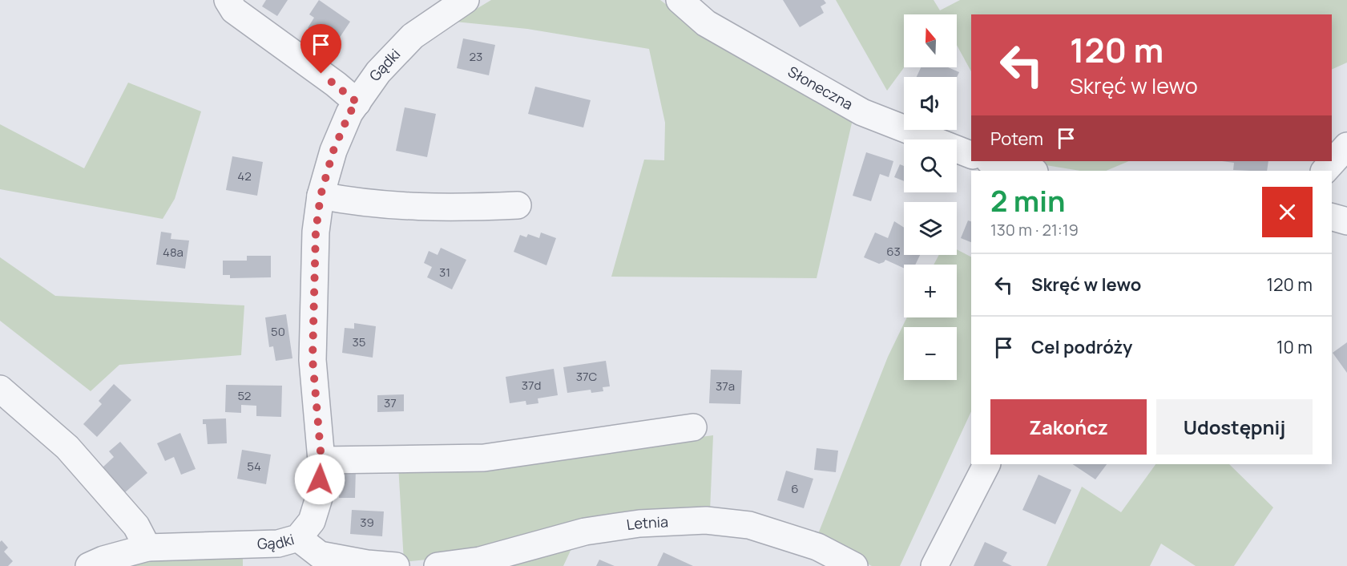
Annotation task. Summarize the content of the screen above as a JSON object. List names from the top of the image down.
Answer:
{
  "streets": {
    "street": ["Gądki", "Słoneczna", "Letnia"]
  },
  "house_numbers": [
    "23",
    "42",
    "63",
    "48a",
    "31",
    "50",
    "35",
    "37C",
    "37d",
    "37a",
    "52",
    "37",
    "54",
    "6",
    "39"
  ],
  "north": "top",
  "page": {
    "map_buttons": ["+", "−"],
    "turn": ["120 m", "Skręć w lewo"],
    "then": "Potem",
    "heading": ["2 min", "130 m · 21:19"],
    "list": [
      {
        "name": "Skręć w lewo",
        "value": "120 m"
      },
      {
        "name": "Cel podróży",
        "value": "10 m"
      }
    ],
    "buttons": ["Zakończ", "Udostępnij"]
  }
}
